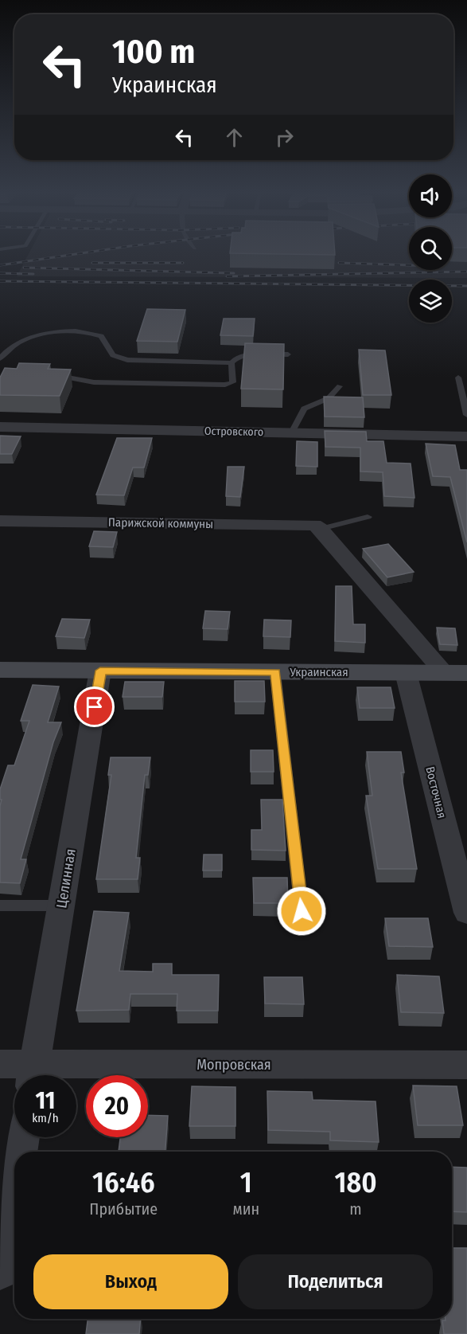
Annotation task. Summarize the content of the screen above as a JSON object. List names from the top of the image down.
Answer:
{
  "streets": {
    "street": [
      "Островского",
      "Парижской коммуны",
      "Украинская",
      "Восточная",
      "Целинная",
      "Мопровская"
    ]
  },
  "crossings": [
    ["Украинская", "Восточная"],
    ["Украинская", "Целинная"],
    ["Целинная", "Мопровская"]
  ],
  "page": {
    "turn": ["100 m", "Украинская"],
    "speed": "11 km/h",
    "limit": "20",
    "eta": [
      "16:46",
      "Прибытие",
      "1",
      "мин",
      "180",
      "m"
    ],
    "buttons": ["Выход", "Поделиться"]
  }
}
